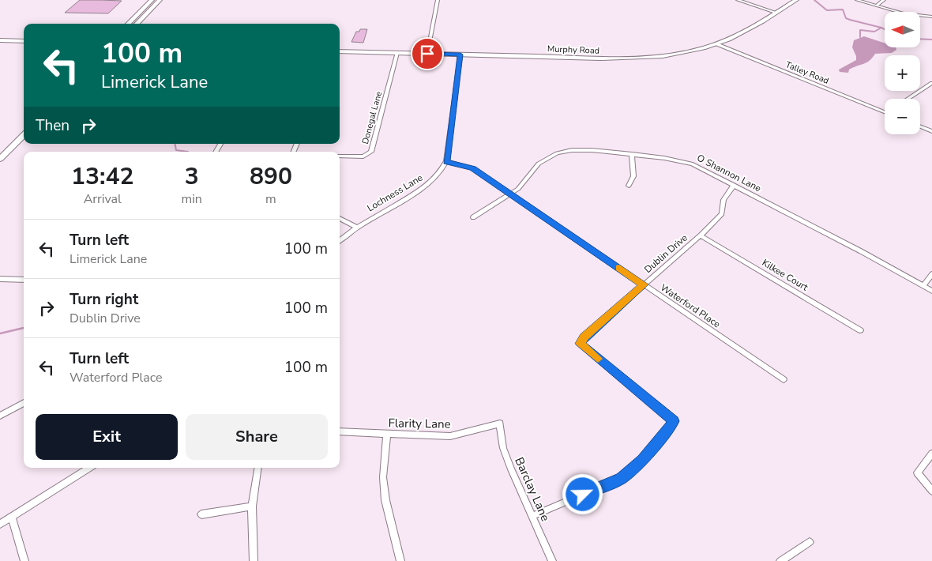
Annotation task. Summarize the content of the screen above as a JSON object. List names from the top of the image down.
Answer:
{
  "streets": {
    "main road": ["Murphy Road"],
    "street": [
      "Talley Road",
      "Donegal Lane",
      "O Shannon Lane",
      "Lochness Lane",
      "Dublin Drive",
      "Kilkee Court",
      "Waterford Place",
      "Flarity Lane",
      "Barclay Lane"
    ]
  },
  "crossings": [
    ["Murphy Road", "Talley Road"],
    ["Murphy Road", "Donegal Lane"],
    ["Murphy Road", "Lochness Lane"],
    ["O Shannon Lane", "Dublin Drive"],
    ["O Shannon Lane", "Waterford Place"],
    ["Lochness Lane", "Waterford Place"],
    ["Dublin Drive", "Kilkee Court"],
    ["Dublin Drive", "Waterford Place"],
    ["Dublin Drive", "Barclay Lane"],
    ["Flarity Lane", "Barclay Lane"]
  ],
  "north": "left",
  "page": {
    "map_buttons": ["+", "−"],
    "turn": ["100 m", "Limerick Lane"],
    "then": "Then",
    "eta": [
      "13:42",
      "Arrival",
      "3",
      "min",
      "890",
      "m"
    ],
    "list": [
      {
        "name": "Turn left",
        "note": "Limerick Lane",
        "value": "100 m"
      },
      {
        "name": "Turn right",
        "note": "Dublin Drive",
        "value": "100 m"
      },
      {
        "name": "Turn left",
        "note": "Waterford Place",
        "value": "100 m"
      }
    ],
    "buttons": ["Exit", "Share"]
  }
}
